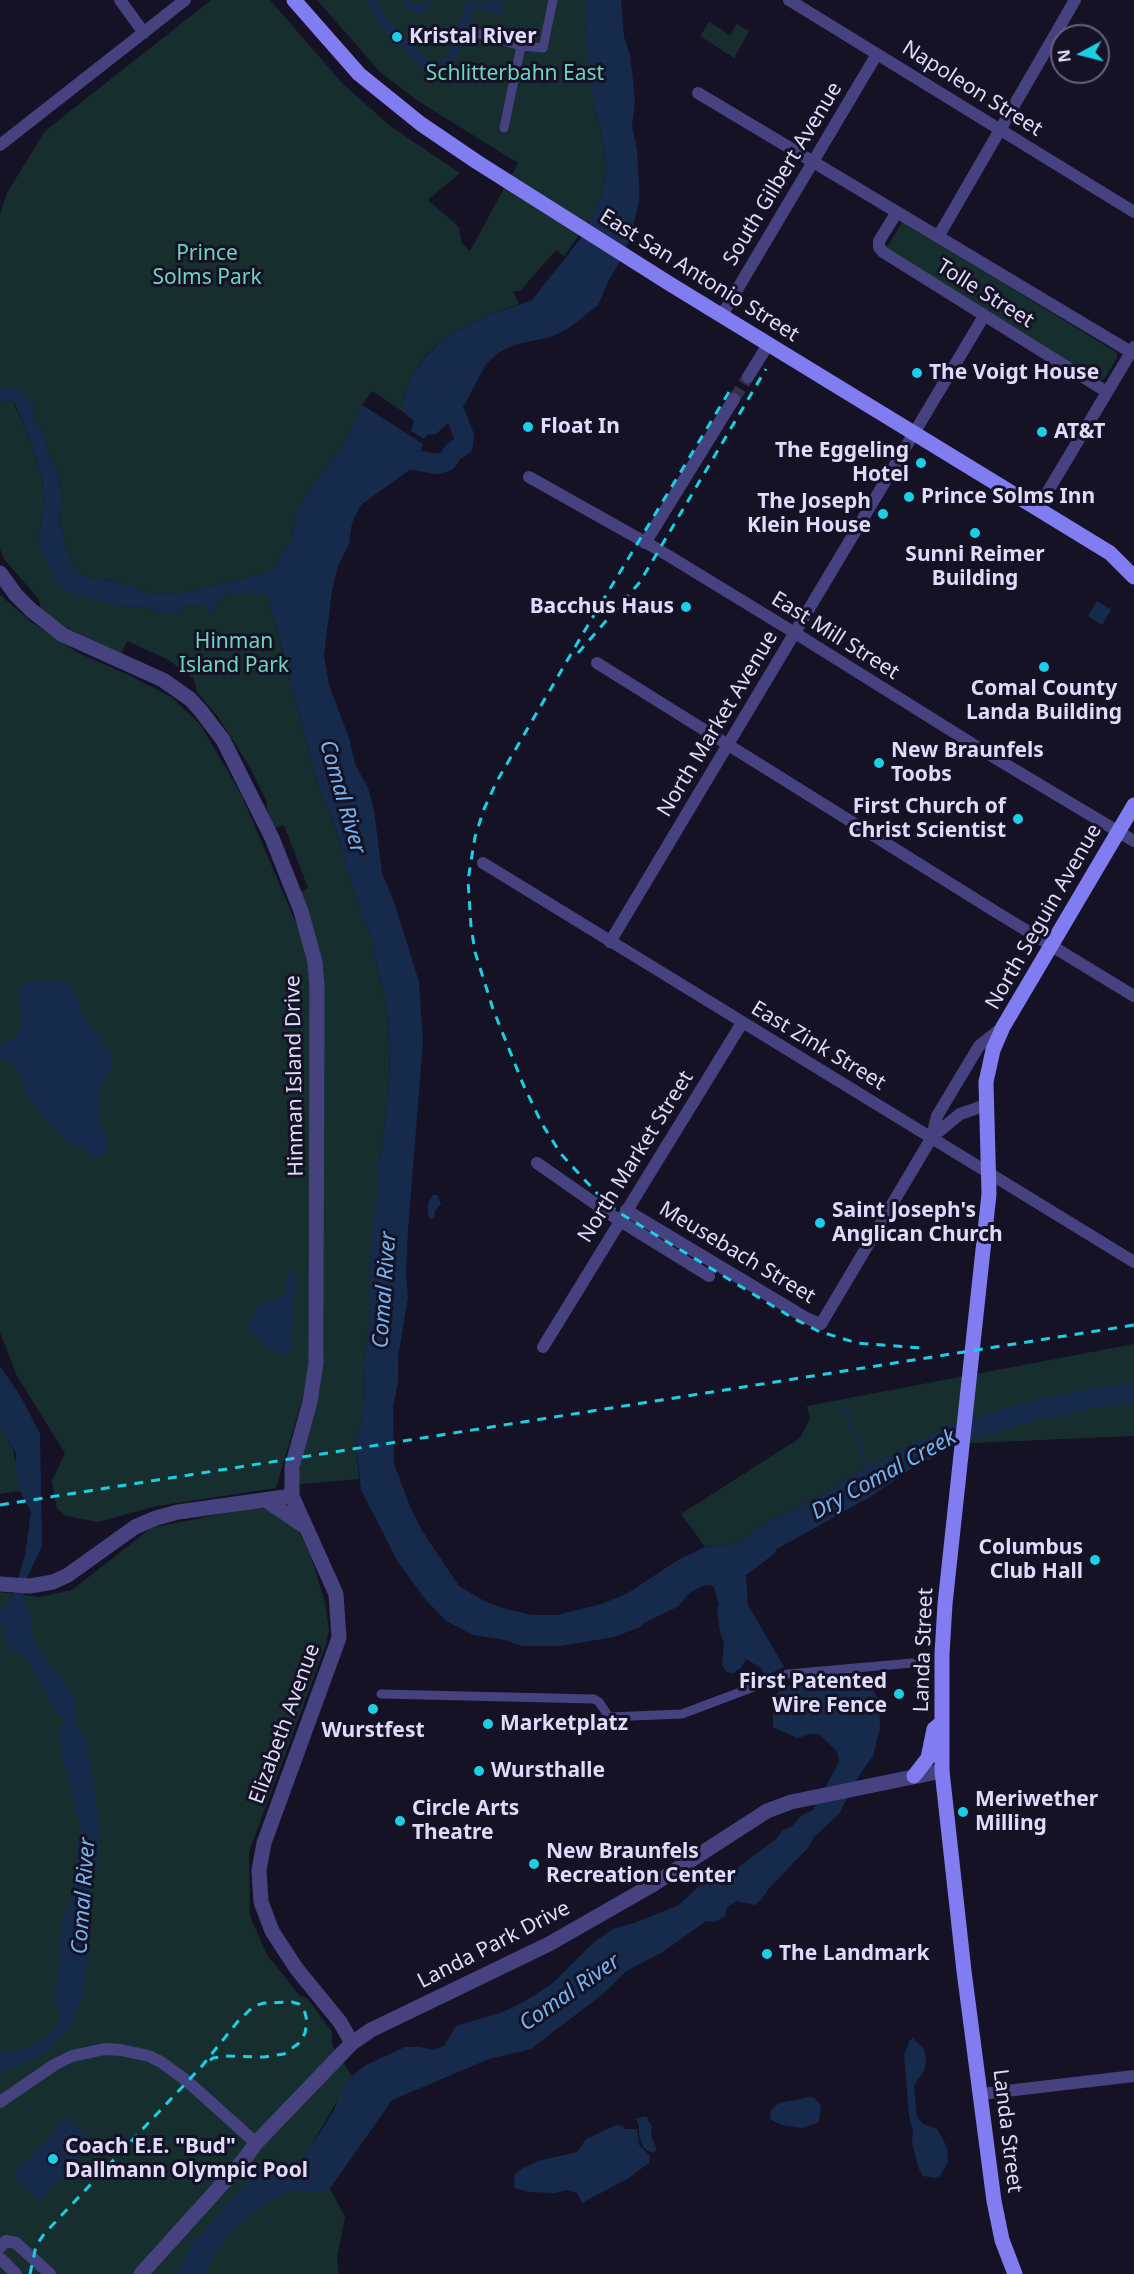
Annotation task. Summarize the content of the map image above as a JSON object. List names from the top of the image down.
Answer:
{
  "streets": {
    "main road": ["East San Antonio Street", "North Seguin Avenue", "Landa Street"],
    "street": [
      "Napoleon Street",
      "South Gilbert Avenue",
      "Tolle Street",
      "East Mill Street",
      "North Market Avenue",
      "East Zink Street",
      "Hinman Island Drive",
      "North Market Street",
      "Meusebach Street",
      "Elizabeth Avenue",
      "Landa Park Drive"
    ]
  },
  "crossings": [
    ["Napoleon Street", "South Gilbert Avenue"],
    ["South Gilbert Avenue", "East San Antonio Street"],
    ["South Gilbert Avenue", "Tolle Street"],
    ["East San Antonio Street", "North Market Avenue"],
    ["Tolle Street", "North Market Avenue"],
    ["East Mill Street", "North Market Avenue"],
    ["East Mill Street", "North Seguin Avenue"],
    ["North Market Avenue", "East Zink Street"],
    ["North Seguin Avenue", "East Zink Street"],
    ["North Seguin Avenue", "Meusebach Street"],
    ["North Seguin Avenue", "Landa Street"],
    ["East Zink Street", "North Market Street"],
    ["East Zink Street", "Landa Street"],
    ["Hinman Island Drive", "Elizabeth Avenue"],
    ["North Market Street", "Meusebach Street"],
    ["Landa Street", "Landa Park Drive"],
    ["Elizabeth Avenue", "Landa Park Drive"]
  ],
  "water": ["Comal River", "Dry Comal Creek"],
  "parks": ["Schlitterbahn East", "Prince Solms Park", "Hinman Island Park"],
  "places": [
    "Kristal River",
    "The Voigt House",
    "Float In",
    "AT&T",
    "The Eggeling Hotel",
    "Prince Solms Inn",
    "The Joseph Klein House",
    "Sunni Reimer Building",
    "Bacchus Haus",
    "Comal County Landa Building",
    "New Braunfels Toobs",
    "First Church of Christ Scientist",
    "Saint Joseph's Anglican Church",
    "Columbus Club Hall",
    "First Patented Wire Fence",
    "Wurstfest",
    "Marketplatz",
    "Wursthalle",
    "Meriwether Milling",
    "Circle Arts Theatre",
    "New Braunfels Recreation Center",
    "The Landmark",
    "Coach E.E. \"Bud\" Dallmann Olympic Pool"
  ],
  "north": "left"
}
